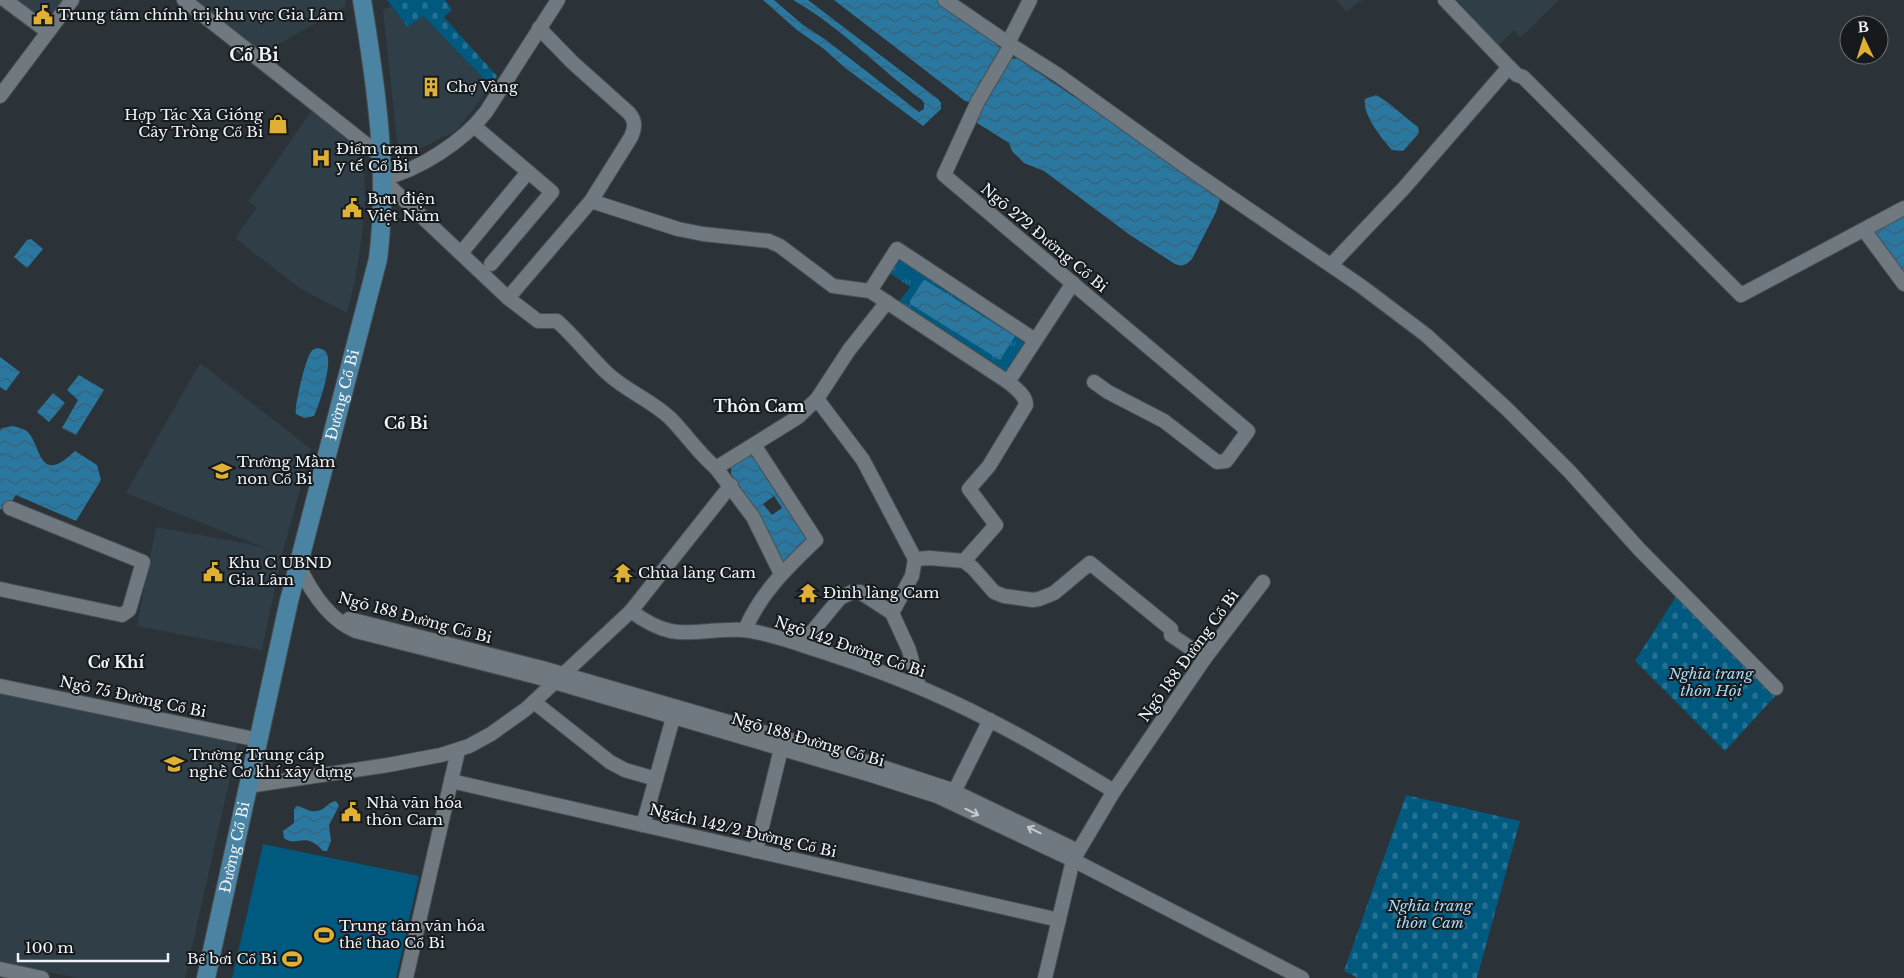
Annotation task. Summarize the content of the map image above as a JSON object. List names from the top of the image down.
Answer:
{
  "streets": {
    "main road": ["Đường Cổ Bi"],
    "street": [
      "Ngõ 272 Đường Cổ Bi",
      "Ngõ 188 Đường Cổ Bi",
      "Ngõ 142 Đường Cổ Bi",
      "Ngõ 75 Đường Cổ Bi",
      "Ngách 142/2 Đường Cổ Bi"
    ]
  },
  "crossings": [
    ["Đường Cổ Bi", "Ngõ 188 Đường Cổ Bi"],
    ["Đường Cổ Bi", "Ngõ 75 Đường Cổ Bi"],
    ["Ngõ 188 Đường Cổ Bi", "Ngõ 142 Đường Cổ Bi"]
  ],
  "districts": [
    "Cổ Bi",
    "Thôn Cam",
    "Cổ Bi",
    "Cơ Khí"
  ],
  "parks": ["Nghĩa trang thôn Hội", "Nghĩa trang thôn Cam"],
  "places": {
    "public building": [
      "Trung tâm chính trị khu vực Gia Lâm",
      "Bưu điện Việt Nam",
      "Khu C UBND Gia Lâm",
      "Nhà văn hóa thôn Cam"
    ],
    "building": ["Chợ Vàng"],
    "shop": ["Hợp Tác Xã Giống Cây Trồng Cổ Bi"],
    "hospital": ["Điểm trạm y tế Cổ Bi"],
    "school or university": ["Trường Mầm non Cổ Bi", "Trường Trung cấp nghề Cơ khí xây dựng"],
    "temple": ["Chùa làng Cam", "Đình làng Cam"],
    "sports": ["Trung tâm văn hóa thể thao Cổ Bi", "Bể bơi Cổ Bi"]
  },
  "scale_bar": "100 m",
  "north": "top"
}
